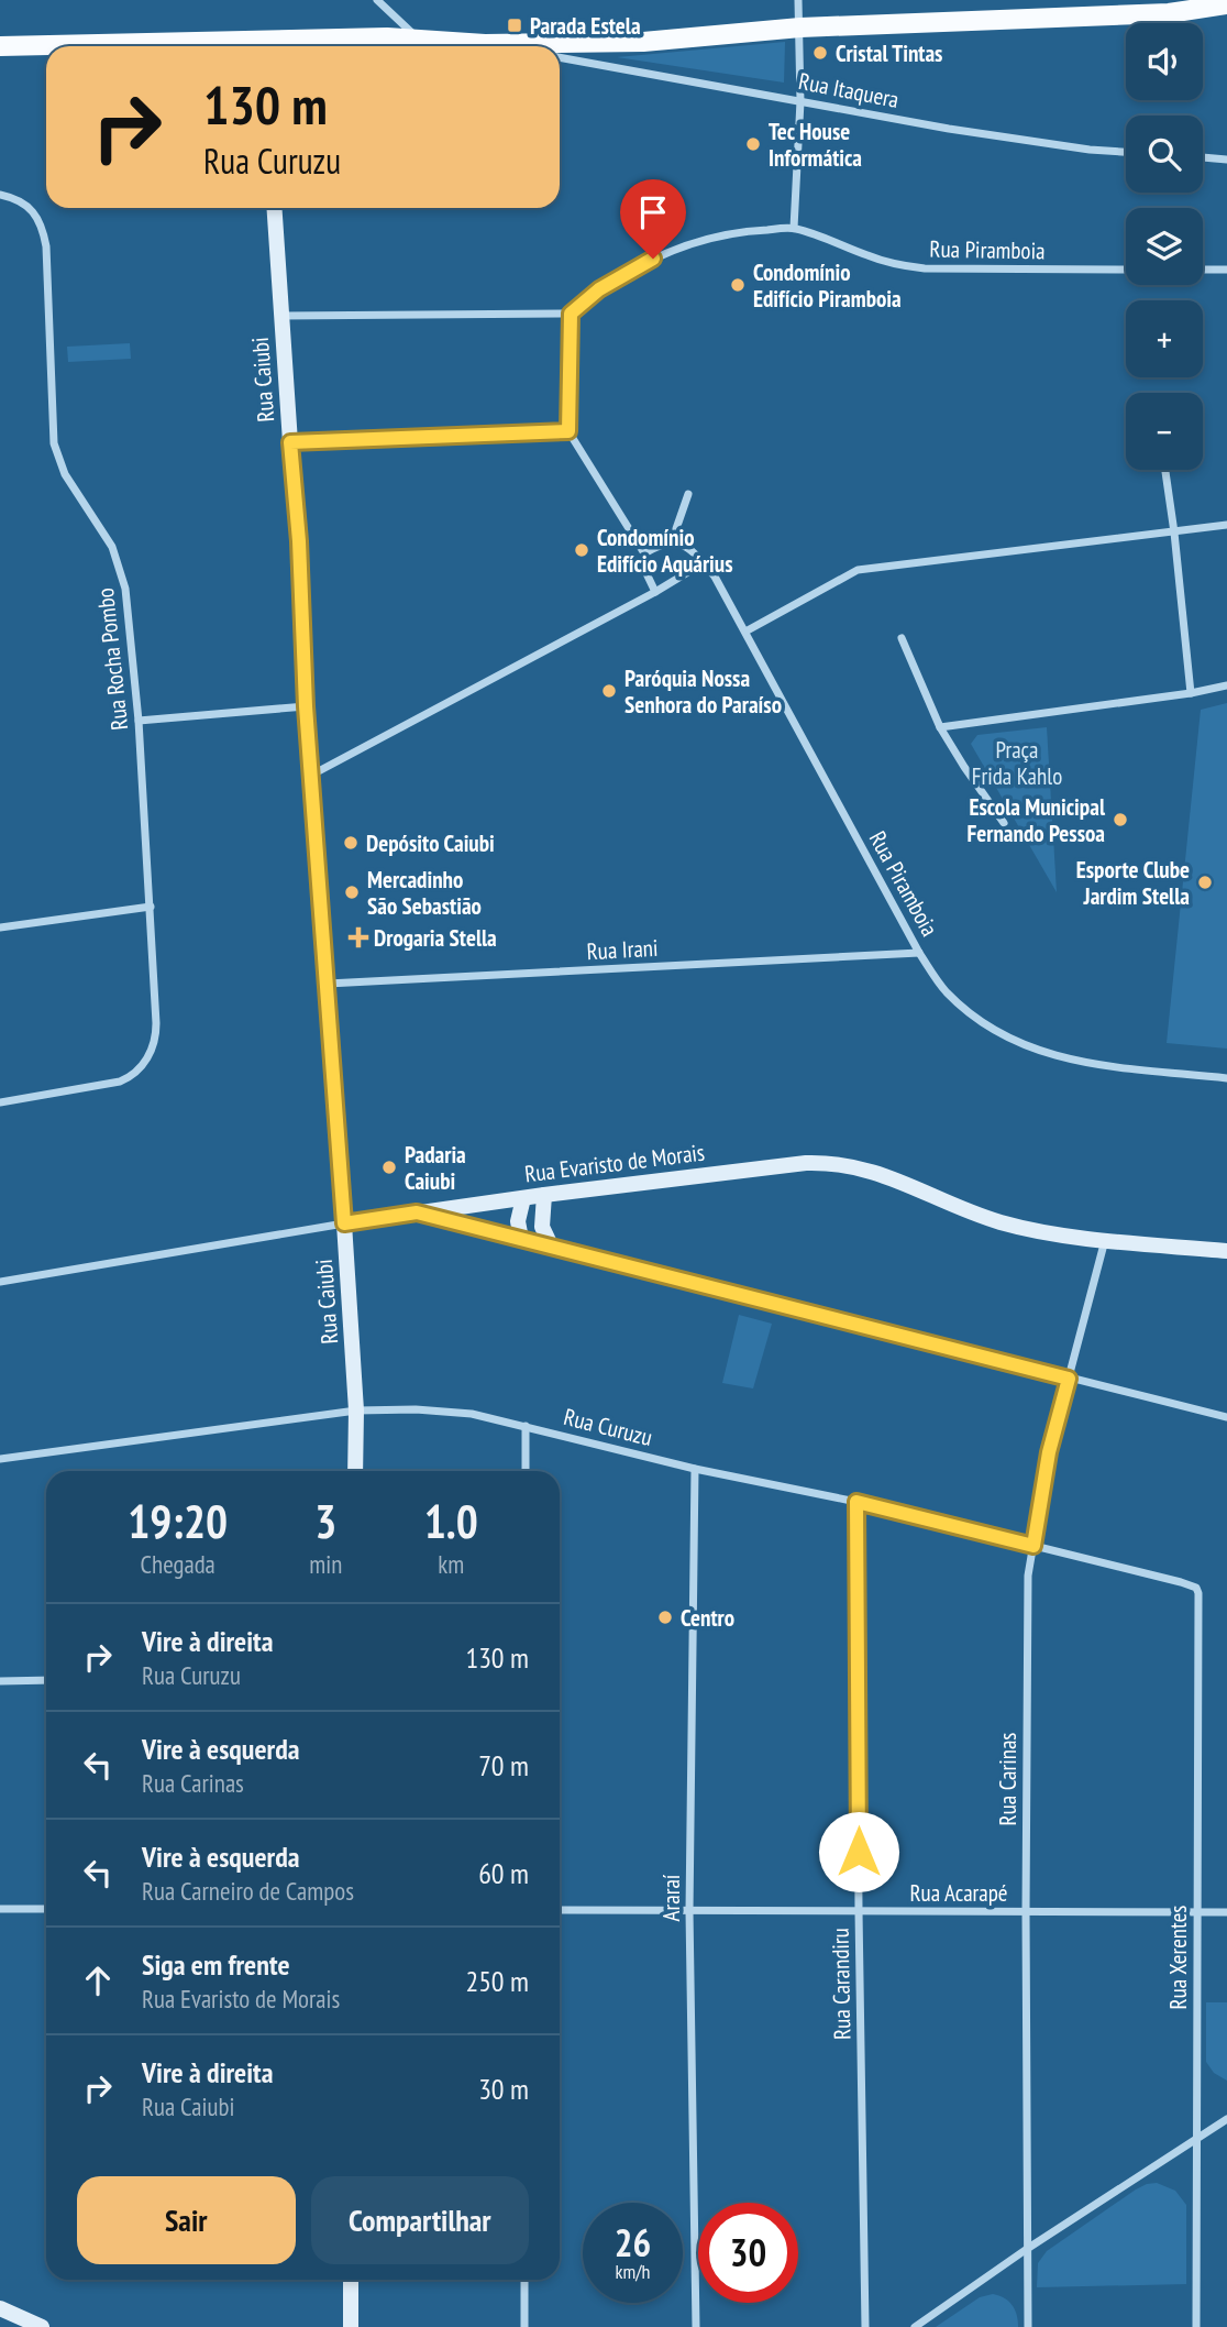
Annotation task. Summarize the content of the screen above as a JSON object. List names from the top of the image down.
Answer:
{
  "streets": {
    "street": [
      "Rua Itaquera",
      "Rua Piramboia",
      "Rua Caiubi",
      "Rua Rocha Pombo",
      "Rua Irani",
      "Rua Evaristo de Morais",
      "Rua Curuzu",
      "Rua Carinas",
      "Rua Acarapé",
      "Araraí",
      "Rua Xerentes",
      "Rua Carandiru"
    ]
  },
  "crossings": [
    ["Rua Piramboia", "Rua Irani"],
    ["Rua Caiubi", "Rua Irani"],
    ["Rua Caiubi", "Rua Evaristo de Morais"],
    ["Rua Caiubi", "Rua Curuzu"],
    ["Rua Evaristo de Morais", "Rua Carinas"],
    ["Rua Curuzu", "Rua Carinas"],
    ["Rua Curuzu", "Araraí"],
    ["Rua Curuzu", "Rua Xerentes"],
    ["Rua Curuzu", "Rua Carandiru"],
    ["Rua Carinas", "Rua Acarapé"],
    ["Rua Acarapé", "Araraí"],
    ["Rua Acarapé", "Rua Xerentes"],
    ["Rua Acarapé", "Rua Carandiru"]
  ],
  "parks": ["Praça Frida Kahlo"],
  "places": {
    "transit": ["Parada Estela"],
    "other": [
      "Cristal Tintas",
      "Tec House Informática",
      "Condomínio Edifício Piramboia",
      "Condomínio Edifício Aquárius",
      "Paróquia Nossa Senhora do Paraíso",
      "Escola Municipal Fernando Pessoa",
      "Depósito Caiubi",
      "Esporte Clube Jardim Stella",
      "Mercadinho São Sebastião",
      "Padaria Caiubi",
      "Centro"
    ],
    "health": ["Drogaria Stella"]
  },
  "page": {
    "map_buttons": ["+", "−"],
    "turn": ["130 m", "Rua Curuzu"],
    "eta": [
      "19:20",
      "Chegada",
      "3",
      "min",
      "1.0",
      "km"
    ],
    "list": [
      {
        "name": "Vire à direita",
        "note": "Rua Curuzu",
        "value": "130 m"
      },
      {
        "name": "Vire à esquerda",
        "note": "Rua Carinas",
        "value": "70 m"
      },
      {
        "name": "Vire à esquerda",
        "note": "Rua Carneiro de Campos",
        "value": "60 m"
      },
      {
        "name": "Siga em frente",
        "note": "Rua Evaristo de Morais",
        "value": "250 m"
      },
      {
        "name": "Vire à direita",
        "note": "Rua Caiubi",
        "value": "30 m"
      }
    ],
    "buttons": ["Sair", "Compartilhar"],
    "speed": "26 km/h",
    "limit": "30"
  }
}
